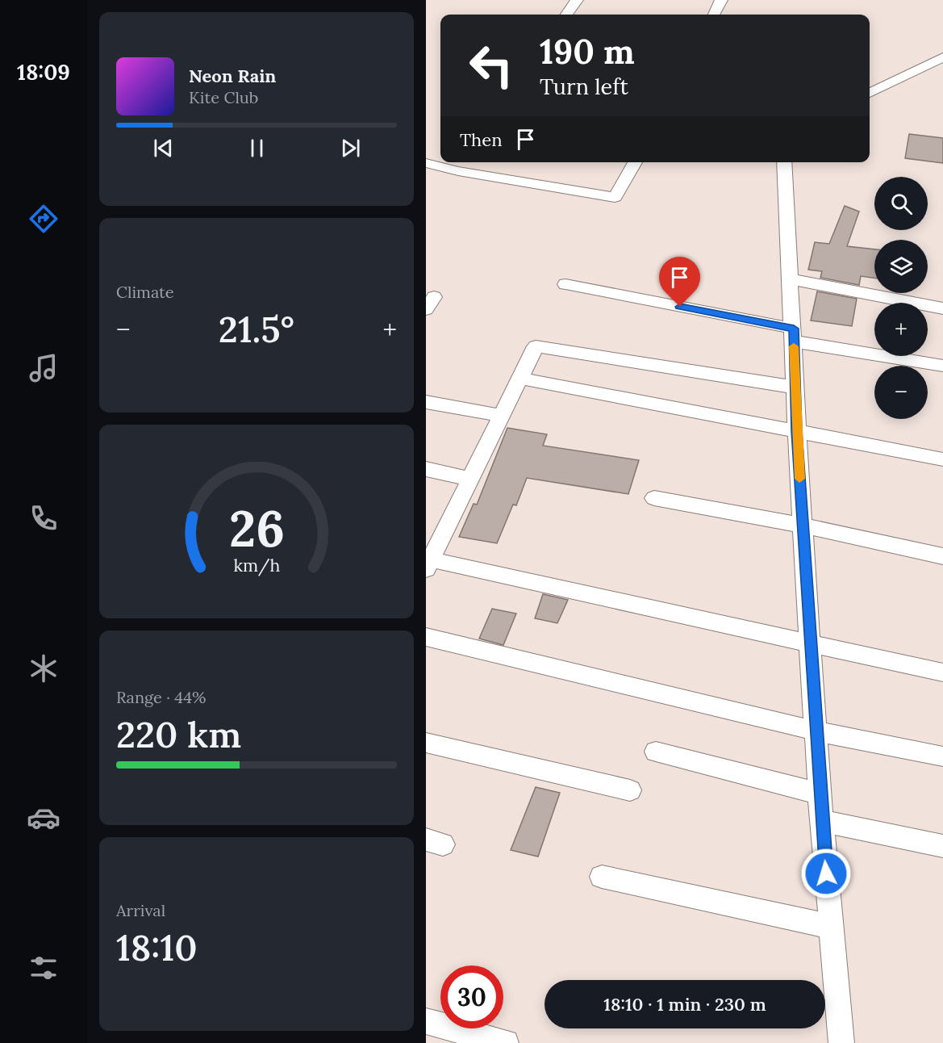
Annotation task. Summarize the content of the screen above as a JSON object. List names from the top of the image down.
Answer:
{
  "page": {
    "tabs": "18:09",
    "turn": ["190 m", "Turn left"],
    "song": ["Neon Rain", "Kite Club"],
    "then": "Then",
    "map_buttons": ["+", "−"],
    "tile": [
      "Climate",
      ["Range · 44%", "220 km"],
      ["Arrival", "18:10"]
    ],
    "heat": ["−", "21.5°", "+"],
    "limit": "30",
    "trip": "18:10 · 1 min · 230 m",
    "gauge": ["26", "km/h"]
  }
}
